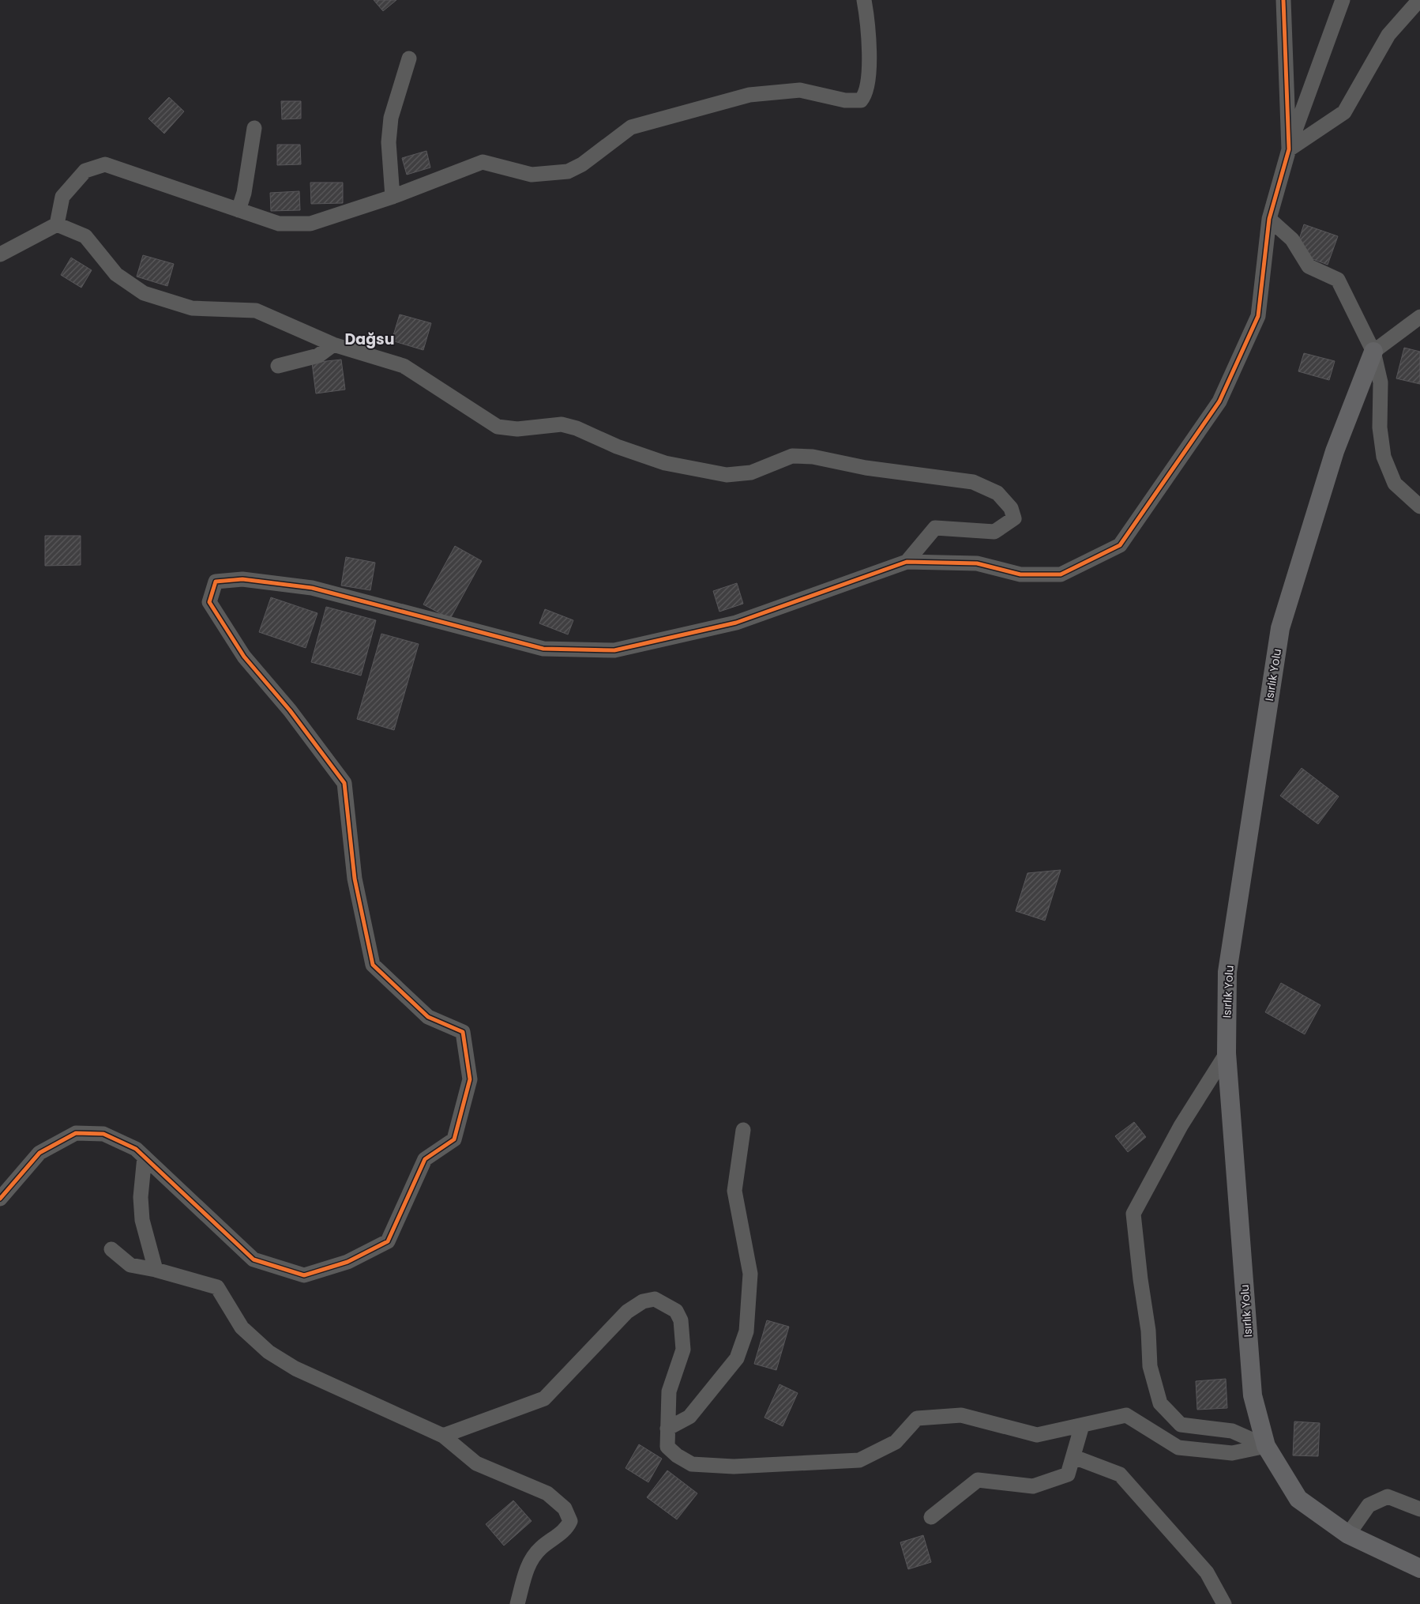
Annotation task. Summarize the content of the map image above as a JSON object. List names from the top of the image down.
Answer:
{
  "streets": {
    "main road": ["Isırlık Yolu"]
  },
  "districts": ["Dağsu"]
}
